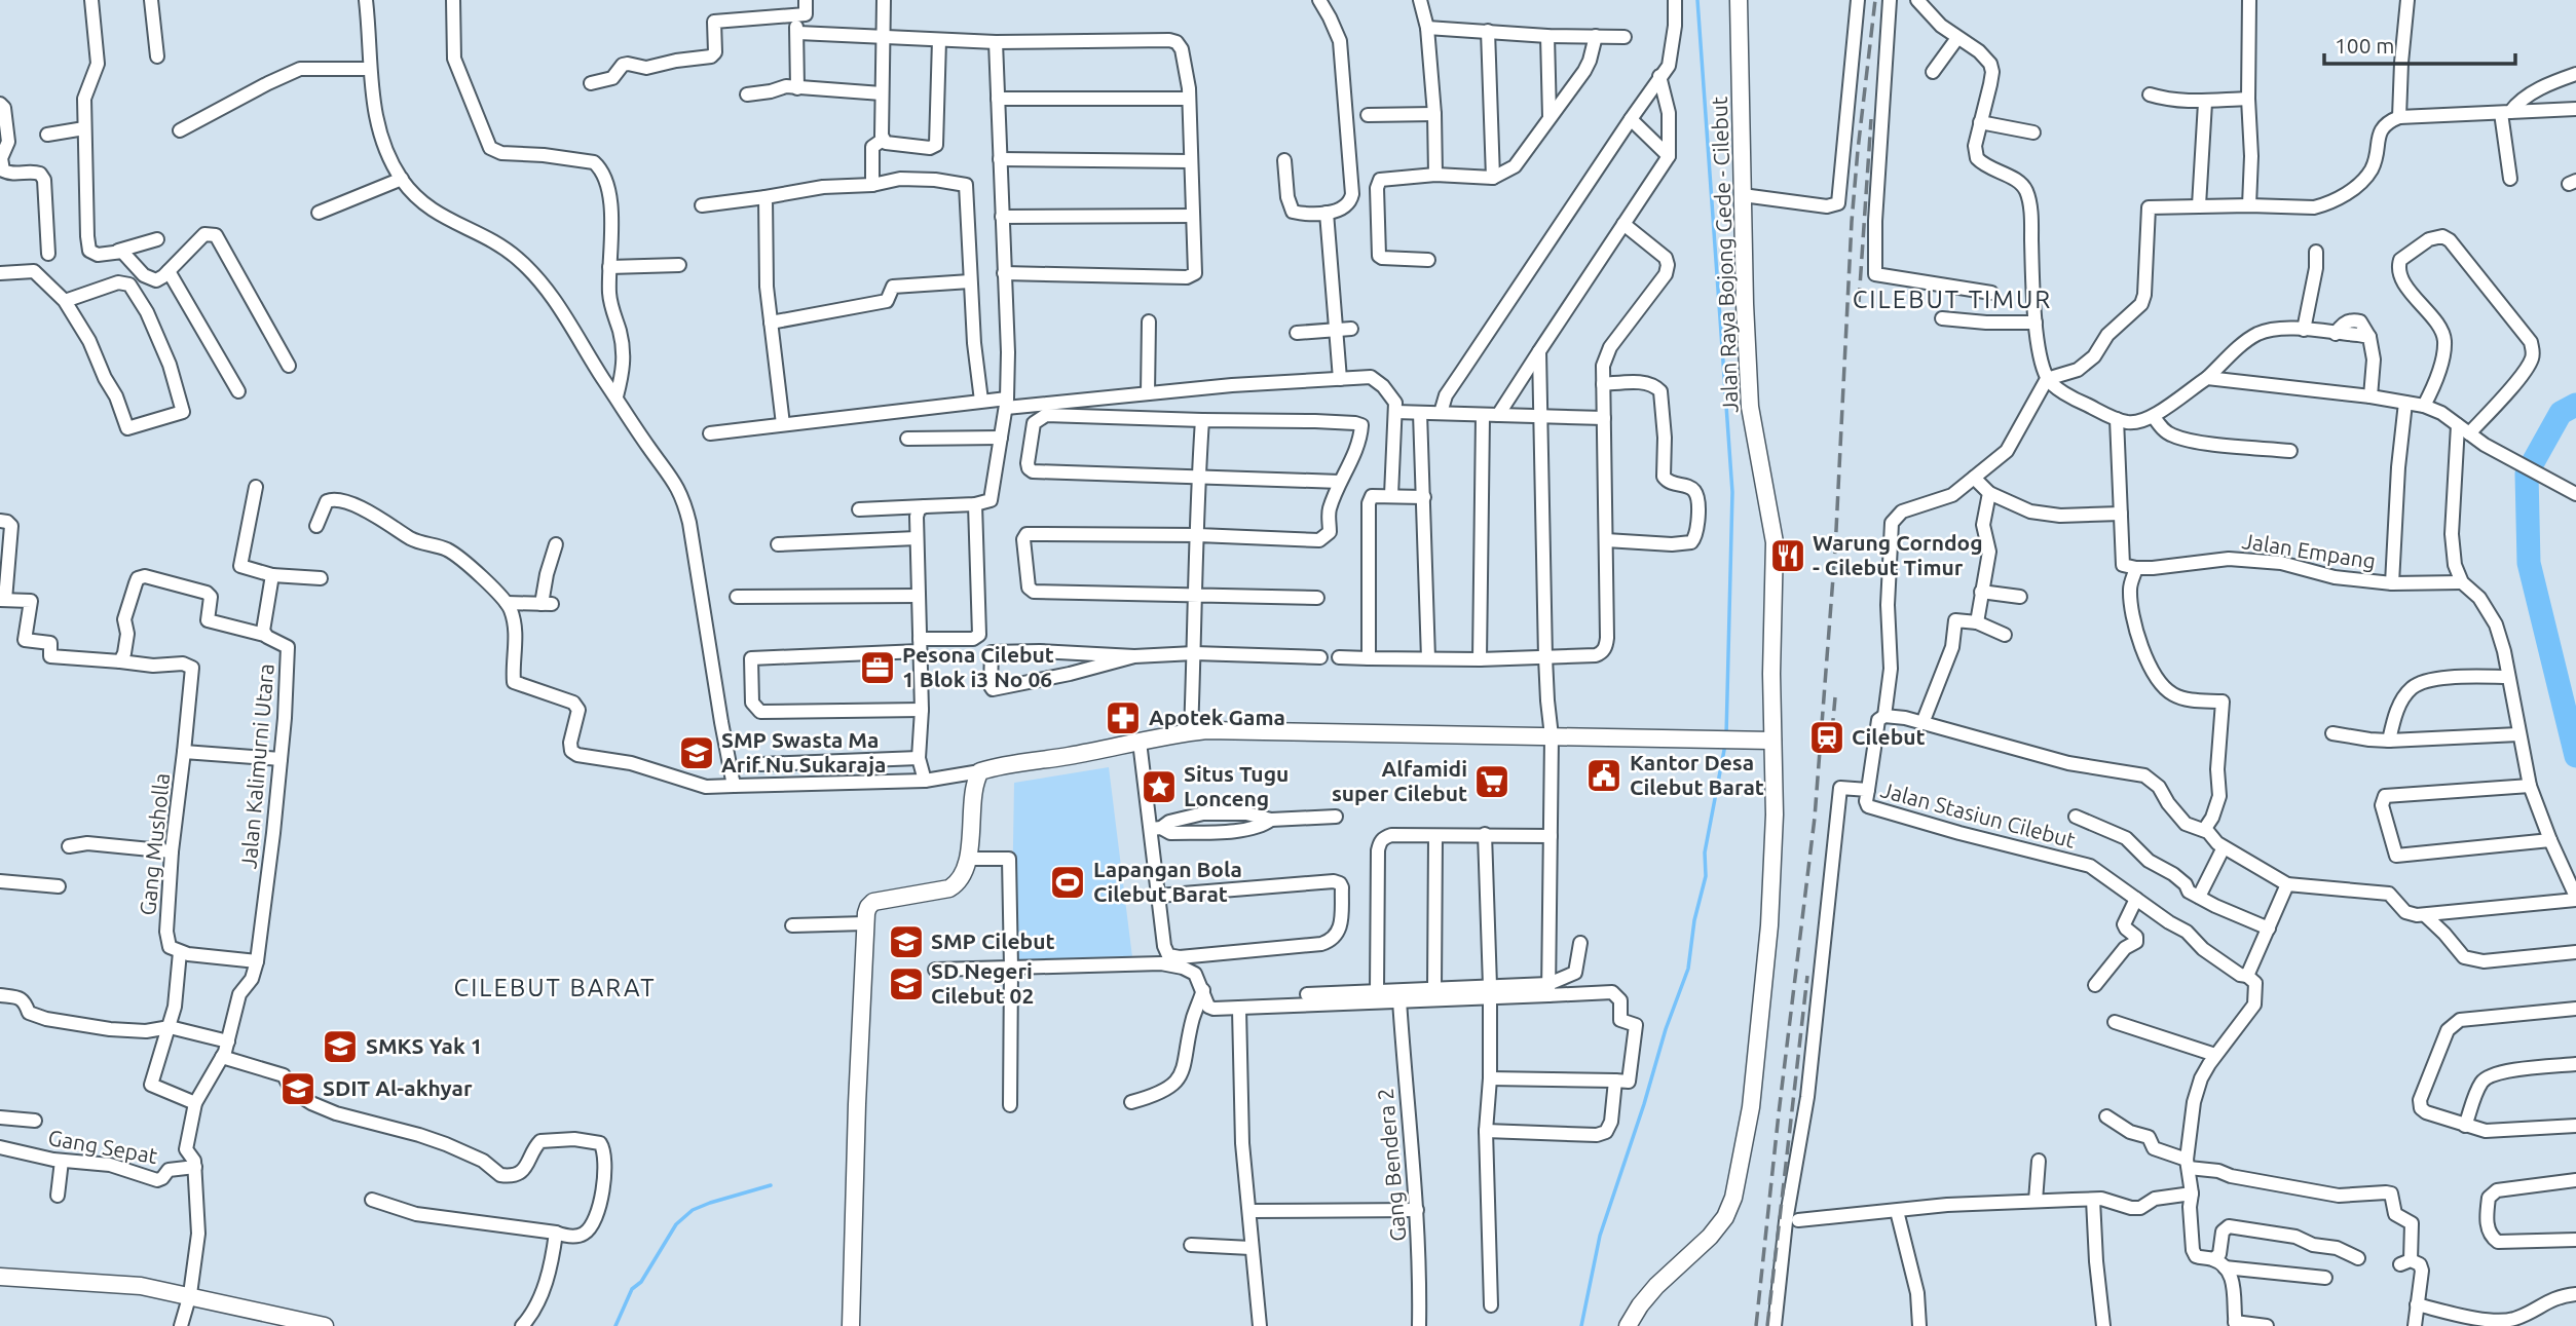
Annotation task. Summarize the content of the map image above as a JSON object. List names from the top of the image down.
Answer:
{
  "streets": {
    "street": [
      "Jalan Raya Bojong Gede - Cilebut",
      "Jalan Empang",
      "Jalan Kalimurni Utara",
      "Jalan Stasiun Cilebut",
      "Gang Musholla",
      "Gang Sepat",
      "Gang Bendera 2"
    ]
  },
  "crossings": [
    ["Jalan Kalimurni Utara", "Gang Musholla"],
    ["Jalan Kalimurni Utara", "Gang Sepat"]
  ],
  "districts": ["CILEBUT TIMUR", "CILEBUT BARAT"],
  "places": {
    "restaurant": ["Warung Corndog - Cilebut Timur"],
    "office": ["Pesona Cilebut 1 Blok i3 No 06"],
    "pharmacy": ["Apotek Gama"],
    "station": ["Cilebut"],
    "school or university": [
      "SMP Swasta Ma Arif Nu Sukaraja",
      "SMP Cilebut",
      "SD Negeri Cilebut 02",
      "SMKS Yak 1",
      "SDIT Al-akhyar"
    ],
    "public building": ["Kantor Desa Cilebut Barat"],
    "supermarket": ["Alfamidi super Cilebut"],
    "place": ["Situs Tugu Lonceng"],
    "sports": ["Lapangan Bola Cilebut Barat"]
  },
  "scale_bar": "100 m"
}
